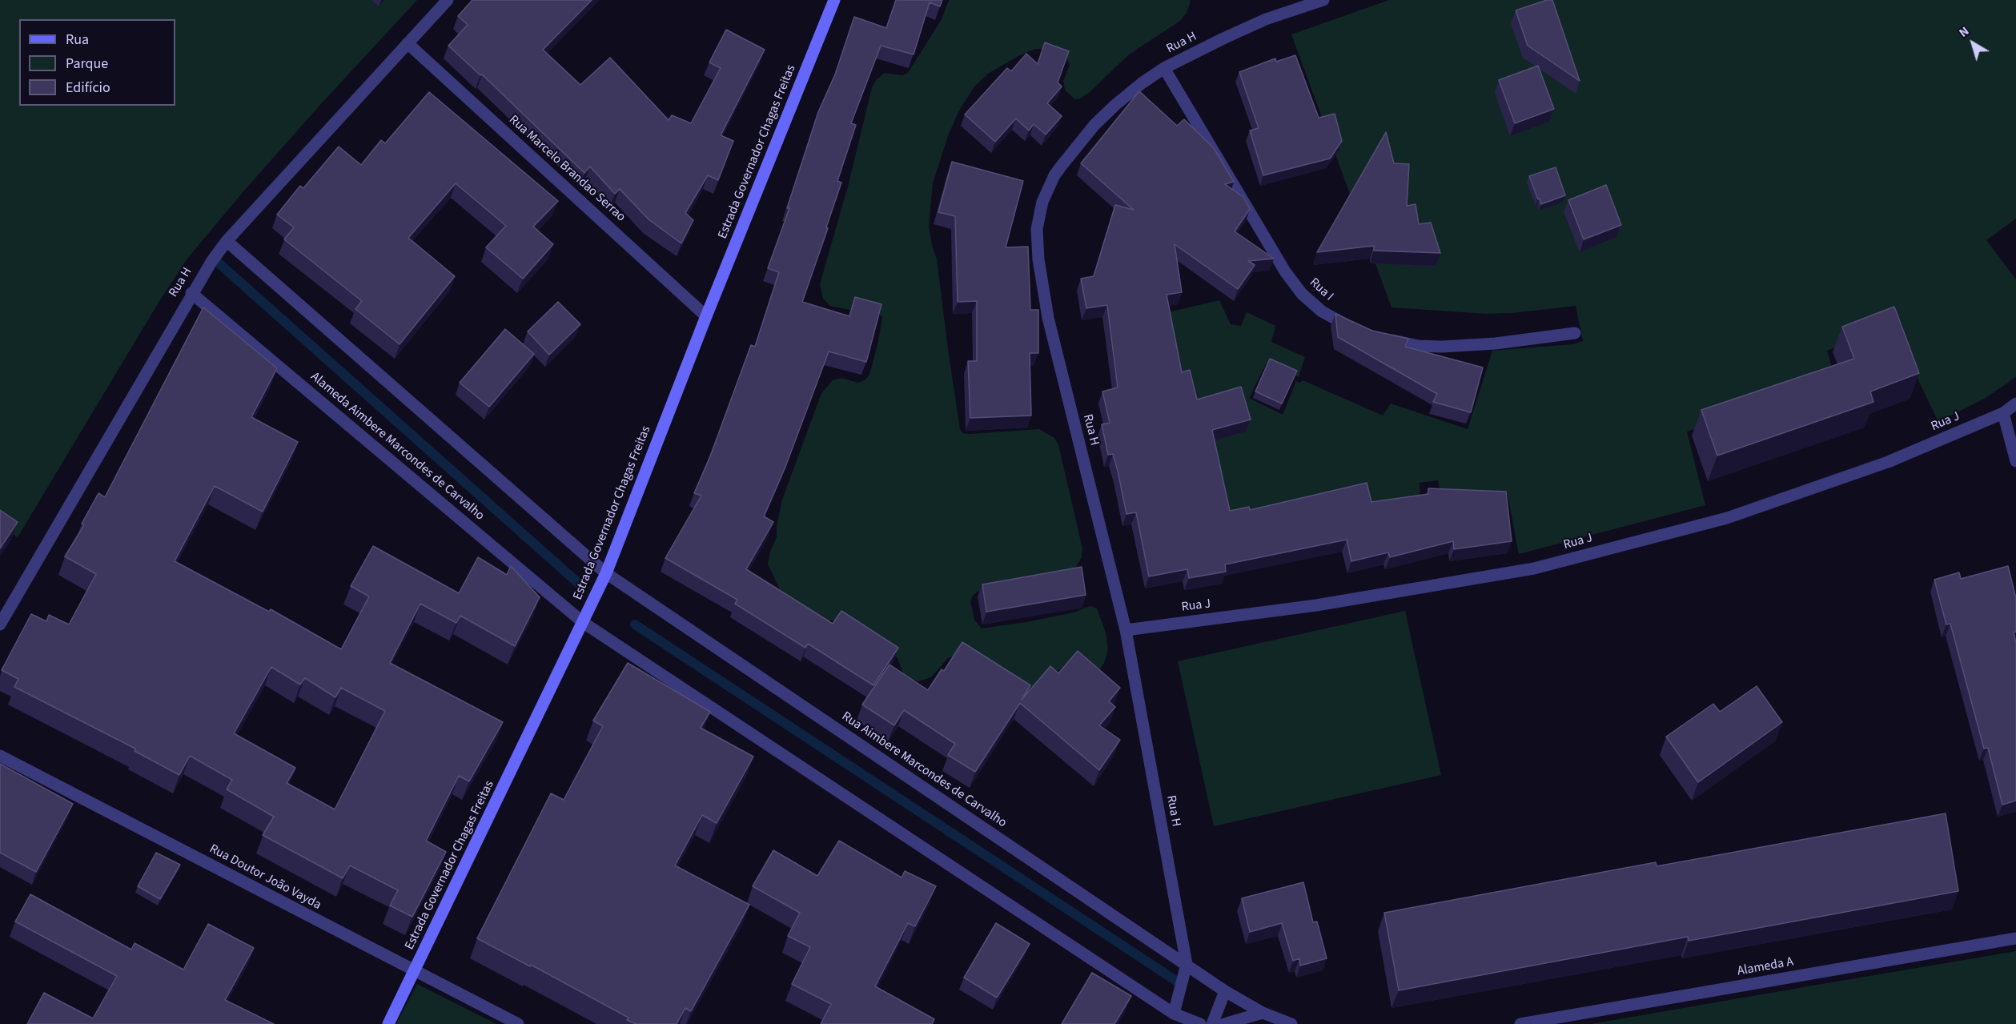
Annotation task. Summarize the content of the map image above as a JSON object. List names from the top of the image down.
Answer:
{
  "streets": {
    "main road": ["Estrada Governador Chagas Freitas"],
    "street": [
      "Rua H",
      "Rua Marcelo Brandao Serrao",
      "Rua I",
      "Rua J",
      "Alameda Aimbere Marcondes de Carvalho",
      "Rua Aimbere Marcondes de Carvalho",
      "Rua Doutor João Vayda",
      "Alameda A"
    ]
  },
  "crossings": [
    ["Rua H", "Rua Marcelo Brandao Serrao"],
    ["Rua H", "Rua I"],
    ["Rua H", "Rua J"],
    ["Rua H", "Alameda Aimbere Marcondes de Carvalho"],
    ["Rua H", "Rua Aimbere Marcondes de Carvalho"],
    ["Estrada Governador Chagas Freitas", "Rua Marcelo Brandao Serrao"],
    ["Estrada Governador Chagas Freitas", "Alameda Aimbere Marcondes de Carvalho"],
    ["Estrada Governador Chagas Freitas", "Rua Aimbere Marcondes de Carvalho"],
    ["Estrada Governador Chagas Freitas", "Rua Doutor João Vayda"]
  ],
  "legend": ["Rua", "Parque", "Edifício"],
  "north": "top left"
}
